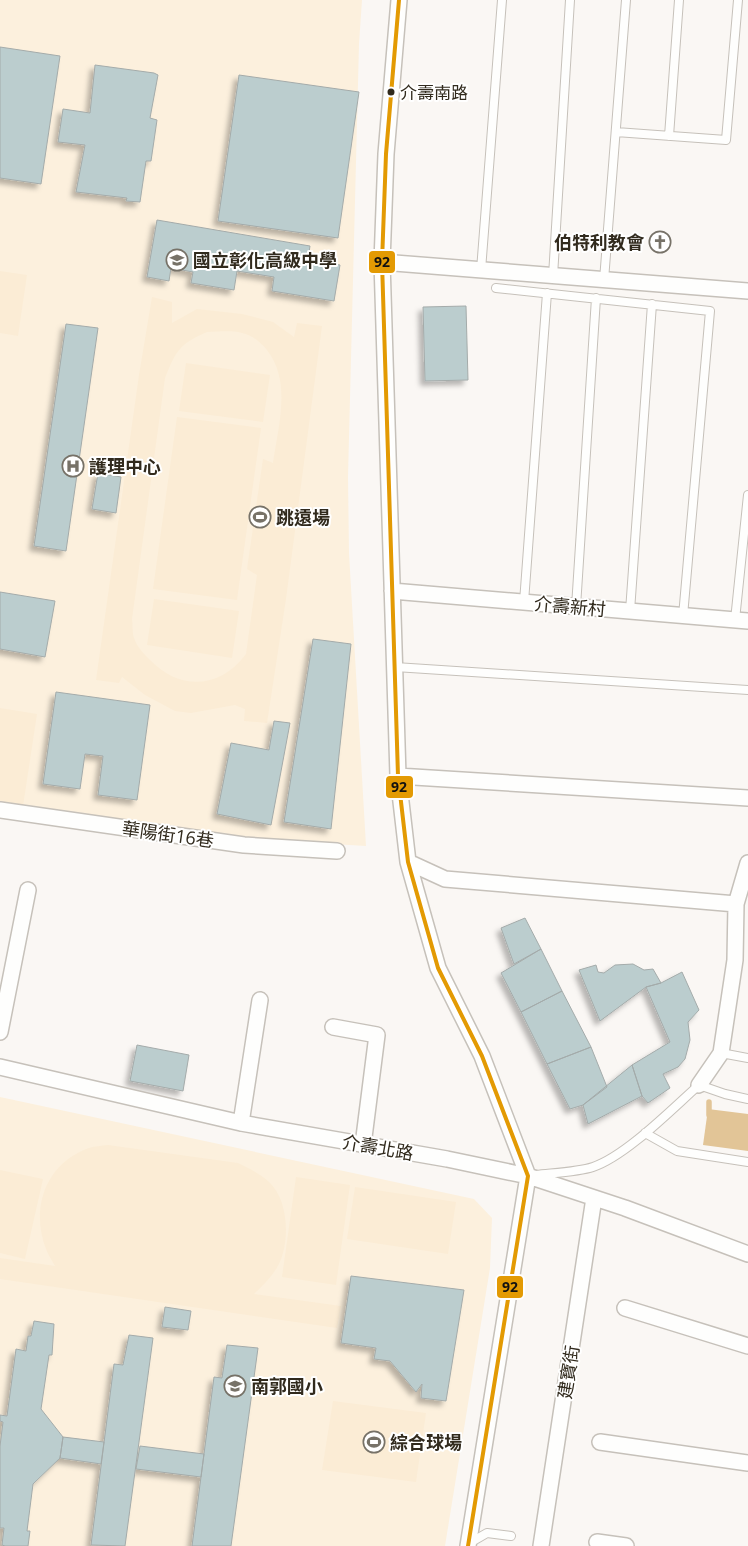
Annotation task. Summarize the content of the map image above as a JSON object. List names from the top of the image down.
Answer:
{
  "streets": {
    "street": [
      "介壽新村",
      "華陽街16巷",
      "介壽北路",
      "建寶街"
    ]
  },
  "crossings": [
    ["介壽北路", "建寶街"]
  ],
  "places": {
    "other": ["介壽南路"],
    "church": ["伯特利教會"],
    "school or university": ["國立彰化高級中學", "南郭國小"],
    "hospital": ["護理中心"],
    "sports": ["跳遠場", "綜合球場"]
  },
  "lines": ["transit line 92"]
}
